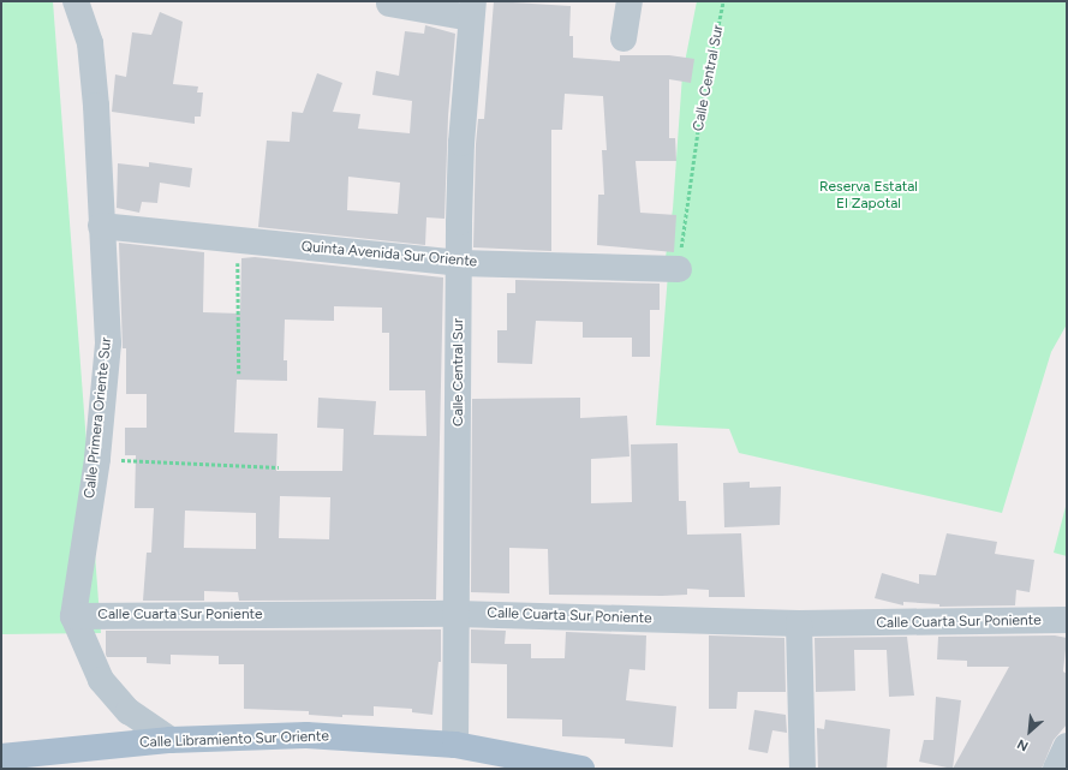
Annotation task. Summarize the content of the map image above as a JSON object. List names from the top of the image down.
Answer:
{
  "streets": {
    "main road": ["Calle Libramiento Sur Oriente"],
    "street": [
      "Calle Central Sur",
      "Quinta Avenida Sur Oriente",
      "Calle Primera Oriente Sur",
      "Calle Cuarta Sur Poniente"
    ]
  },
  "crossings": [
    ["Calle Central Sur", "Quinta Avenida Sur Oriente"],
    ["Calle Central Sur", "Calle Cuarta Sur Poniente"],
    ["Calle Central Sur", "Calle Libramiento Sur Oriente"],
    ["Quinta Avenida Sur Oriente", "Calle Primera Oriente Sur"],
    ["Calle Primera Oriente Sur", "Calle Cuarta Sur Poniente"]
  ],
  "parks": ["Reserva Estatal El Zapotal"],
  "north": "bottom left"
}
